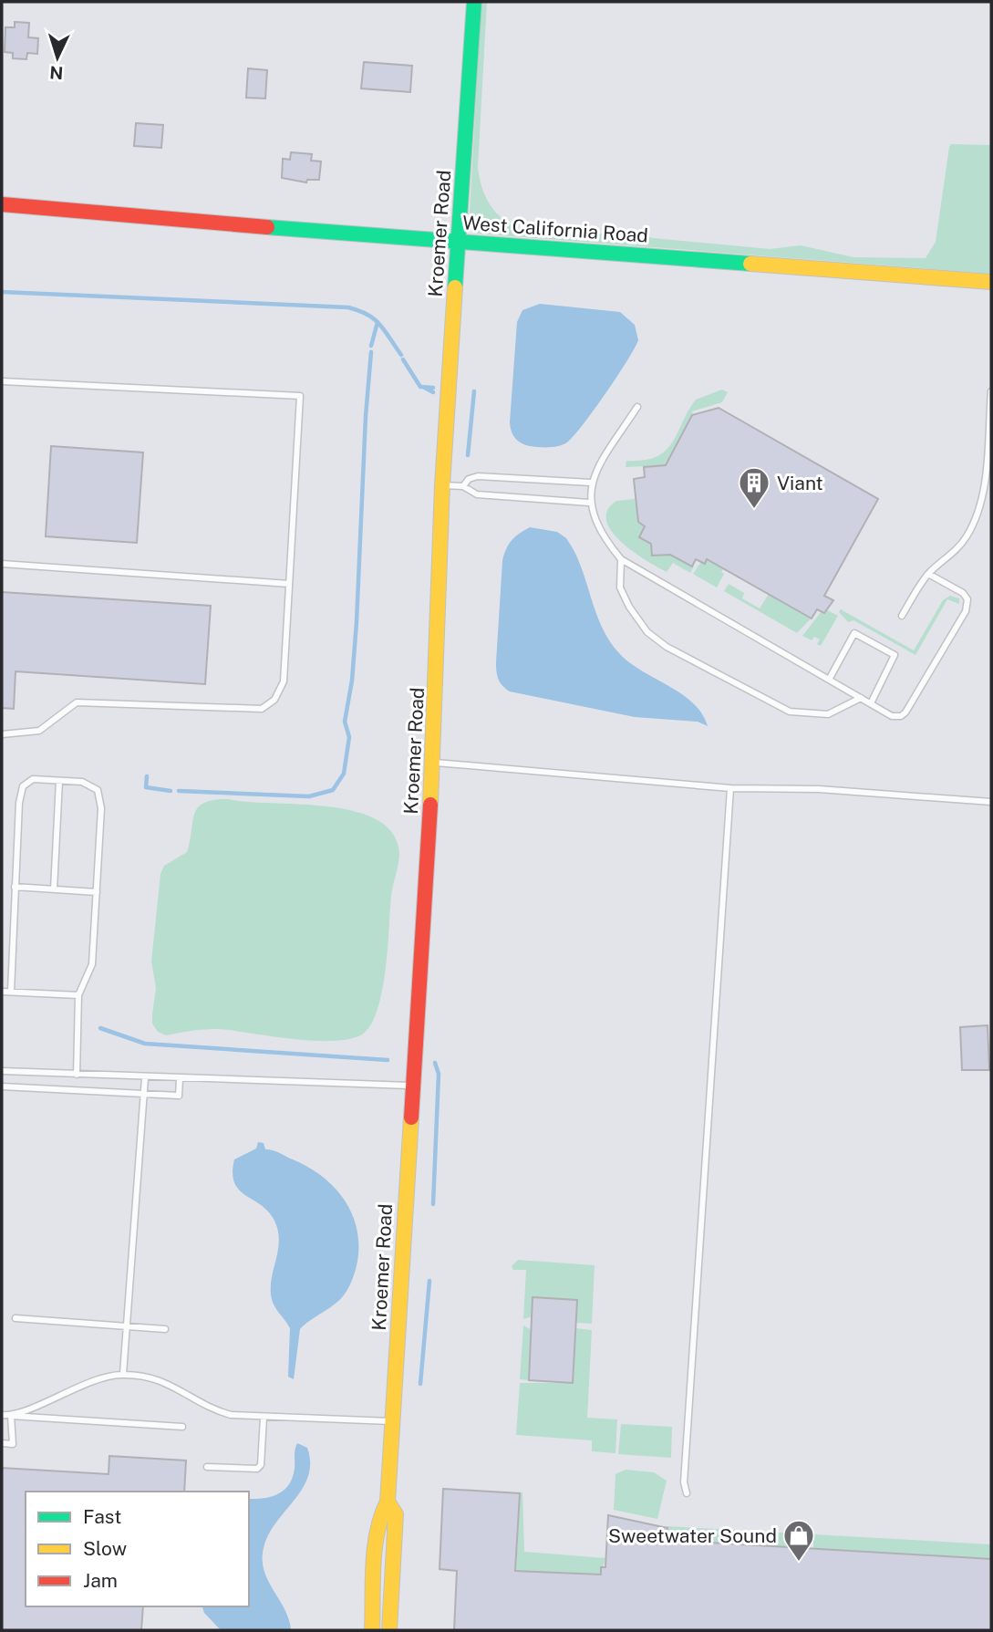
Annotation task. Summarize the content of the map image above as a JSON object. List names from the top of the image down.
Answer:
{
  "streets": {
    "street": ["West California Road", "Kroemer Road"]
  },
  "crossings": [
    ["West California Road", "Kroemer Road"]
  ],
  "places": {
    "building": ["Viant"],
    "shop": ["Sweetwater Sound"]
  },
  "legend": ["Fast", "Slow", "Jam"],
  "north": "bottom"
}
